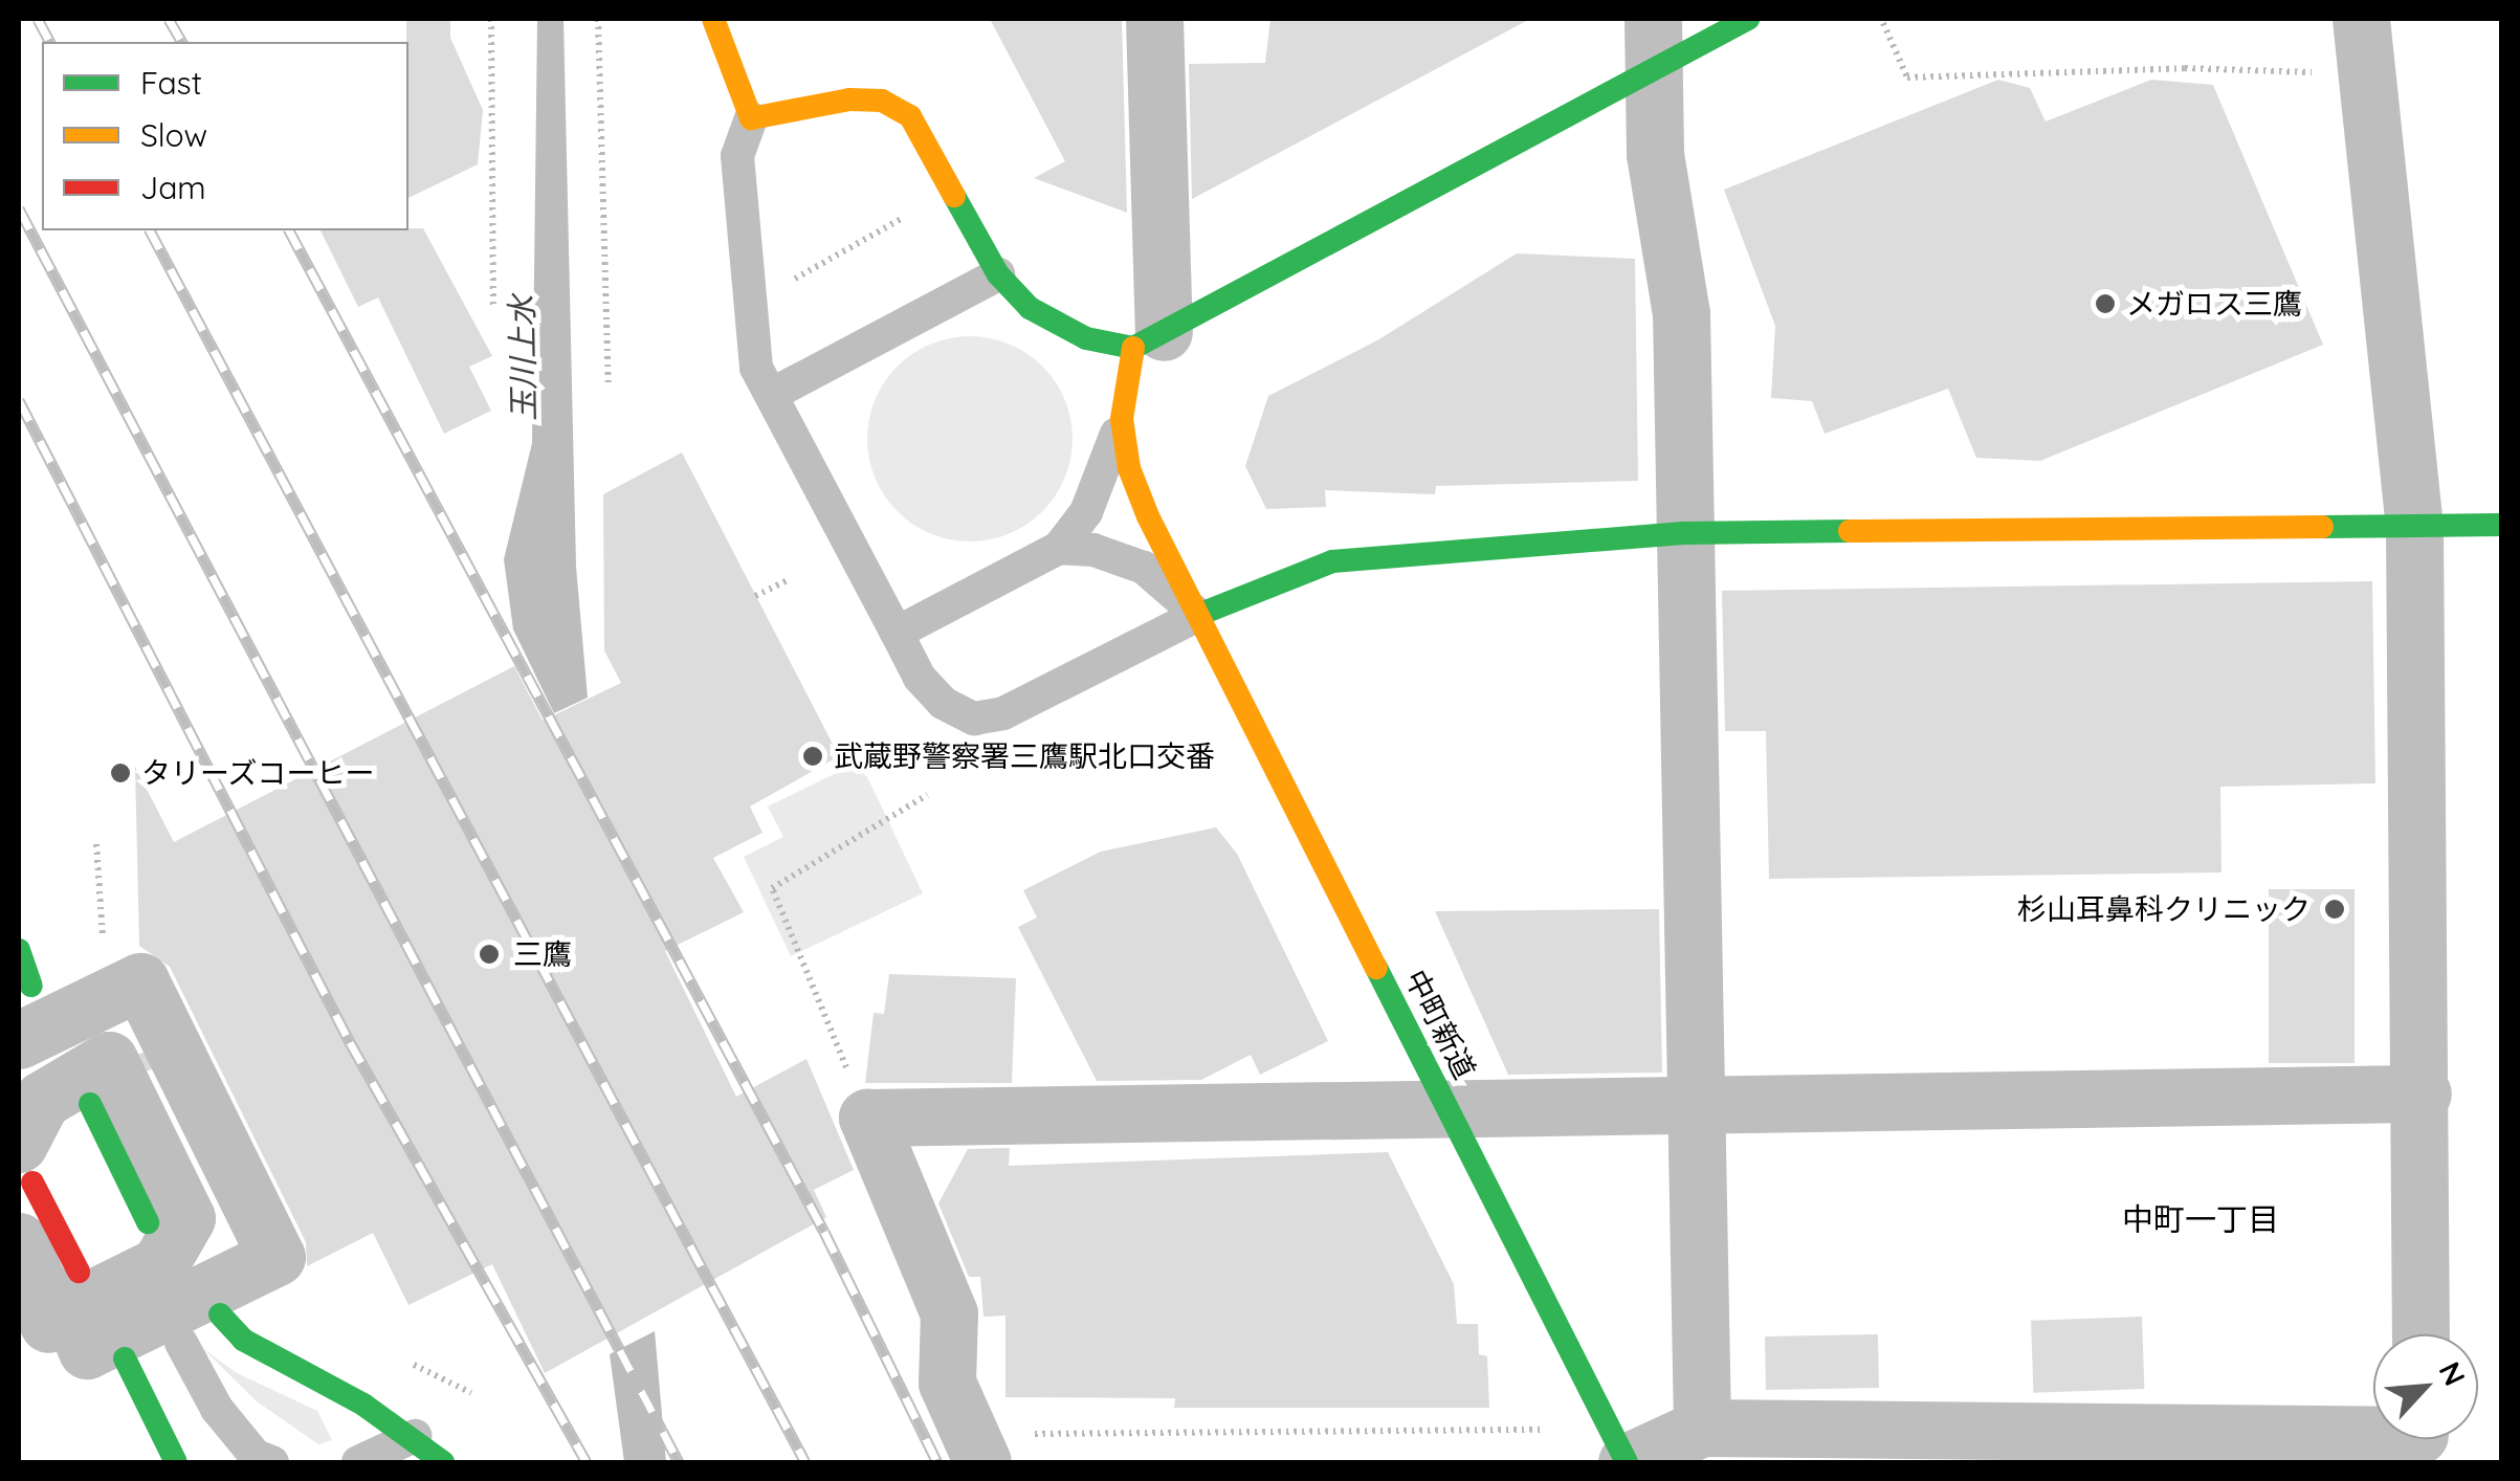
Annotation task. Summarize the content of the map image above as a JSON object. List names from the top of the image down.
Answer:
{
  "streets": {
    "street": ["中町新道"]
  },
  "districts": ["中町一丁目"],
  "water": ["玉川上水"],
  "places": [
    "メガロス三鷹",
    "武蔵野警察署三鷹駅北口交番",
    "タリーズコーヒー",
    "杉山耳鼻科クリニック",
    "三鷹"
  ],
  "legend": ["Fast", "Slow", "Jam"],
  "north": "top right"
}
